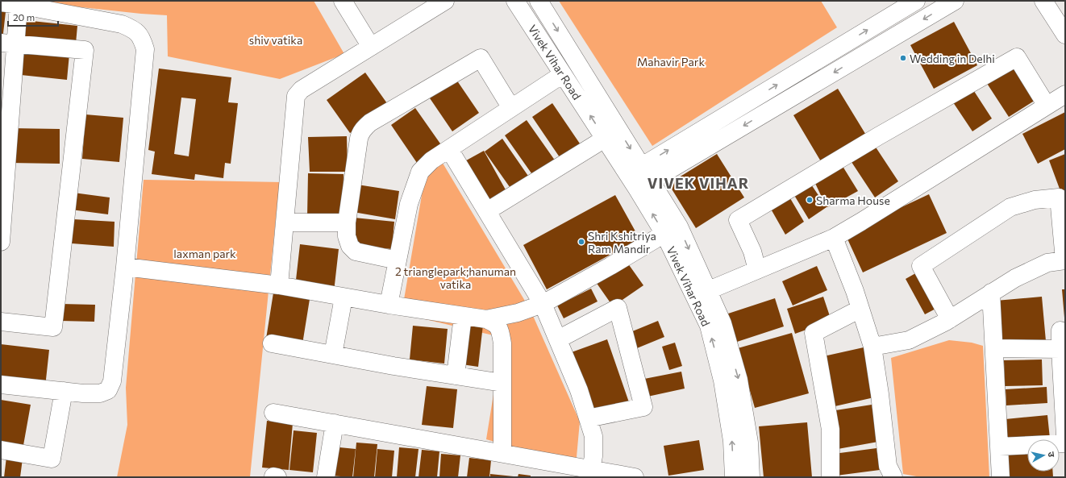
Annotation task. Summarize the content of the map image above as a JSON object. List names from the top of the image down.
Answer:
{
  "streets": {
    "street": ["Vivek Vihar Road"]
  },
  "districts": ["VIVEK VIHAR"],
  "parks": [
    "shiv vatika",
    "Mahavir Park",
    "laxman park",
    "2 trianglepark;hanuman vatika"
  ],
  "places": ["Wedding in Delhi", "Sharma House", "Shri Kshitriya Ram Mandir"],
  "scale_bar": "20 m",
  "north": "right"
}
